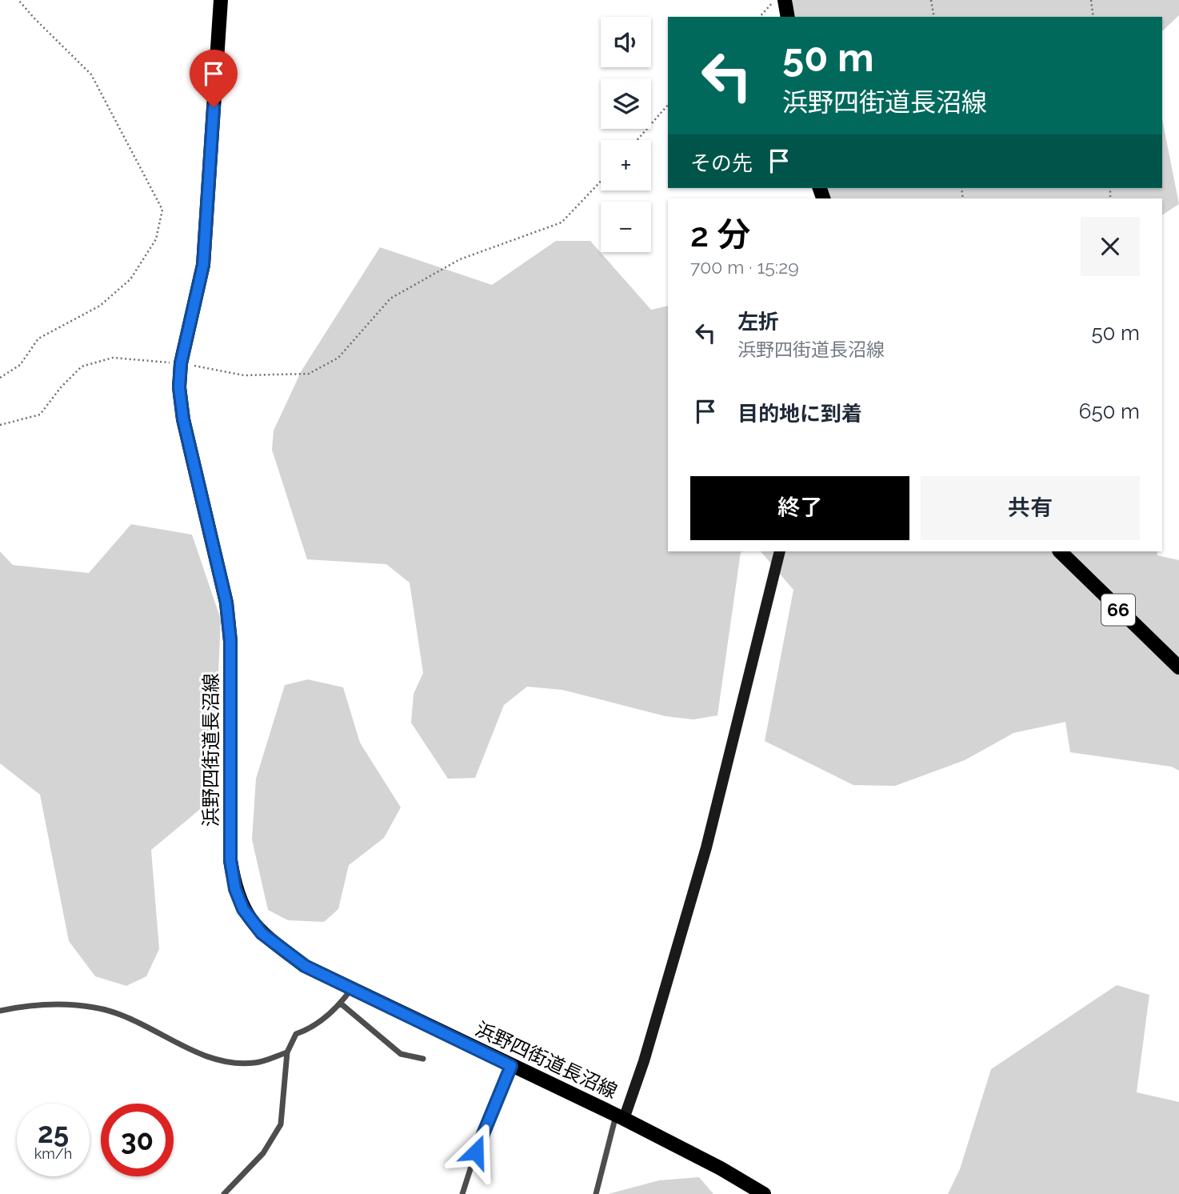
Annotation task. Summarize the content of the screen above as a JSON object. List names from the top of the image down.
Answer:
{
  "streets": {
    "main road": ["66", "浜野四街道長沼線"]
  },
  "page": {
    "map_buttons": ["+", "−"],
    "turn": ["50 m", "浜野四街道長沼線"],
    "then": "その先",
    "heading": ["2 分", "700 m · 15:29"],
    "list": [
      {
        "name": "左折",
        "note": "浜野四街道長沼線",
        "value": "50 m"
      },
      {
        "name": "目的地に到着",
        "value": "650 m"
      }
    ],
    "buttons": ["終了", "共有"],
    "speed": "25 km/h",
    "limit": "30"
  }
}
